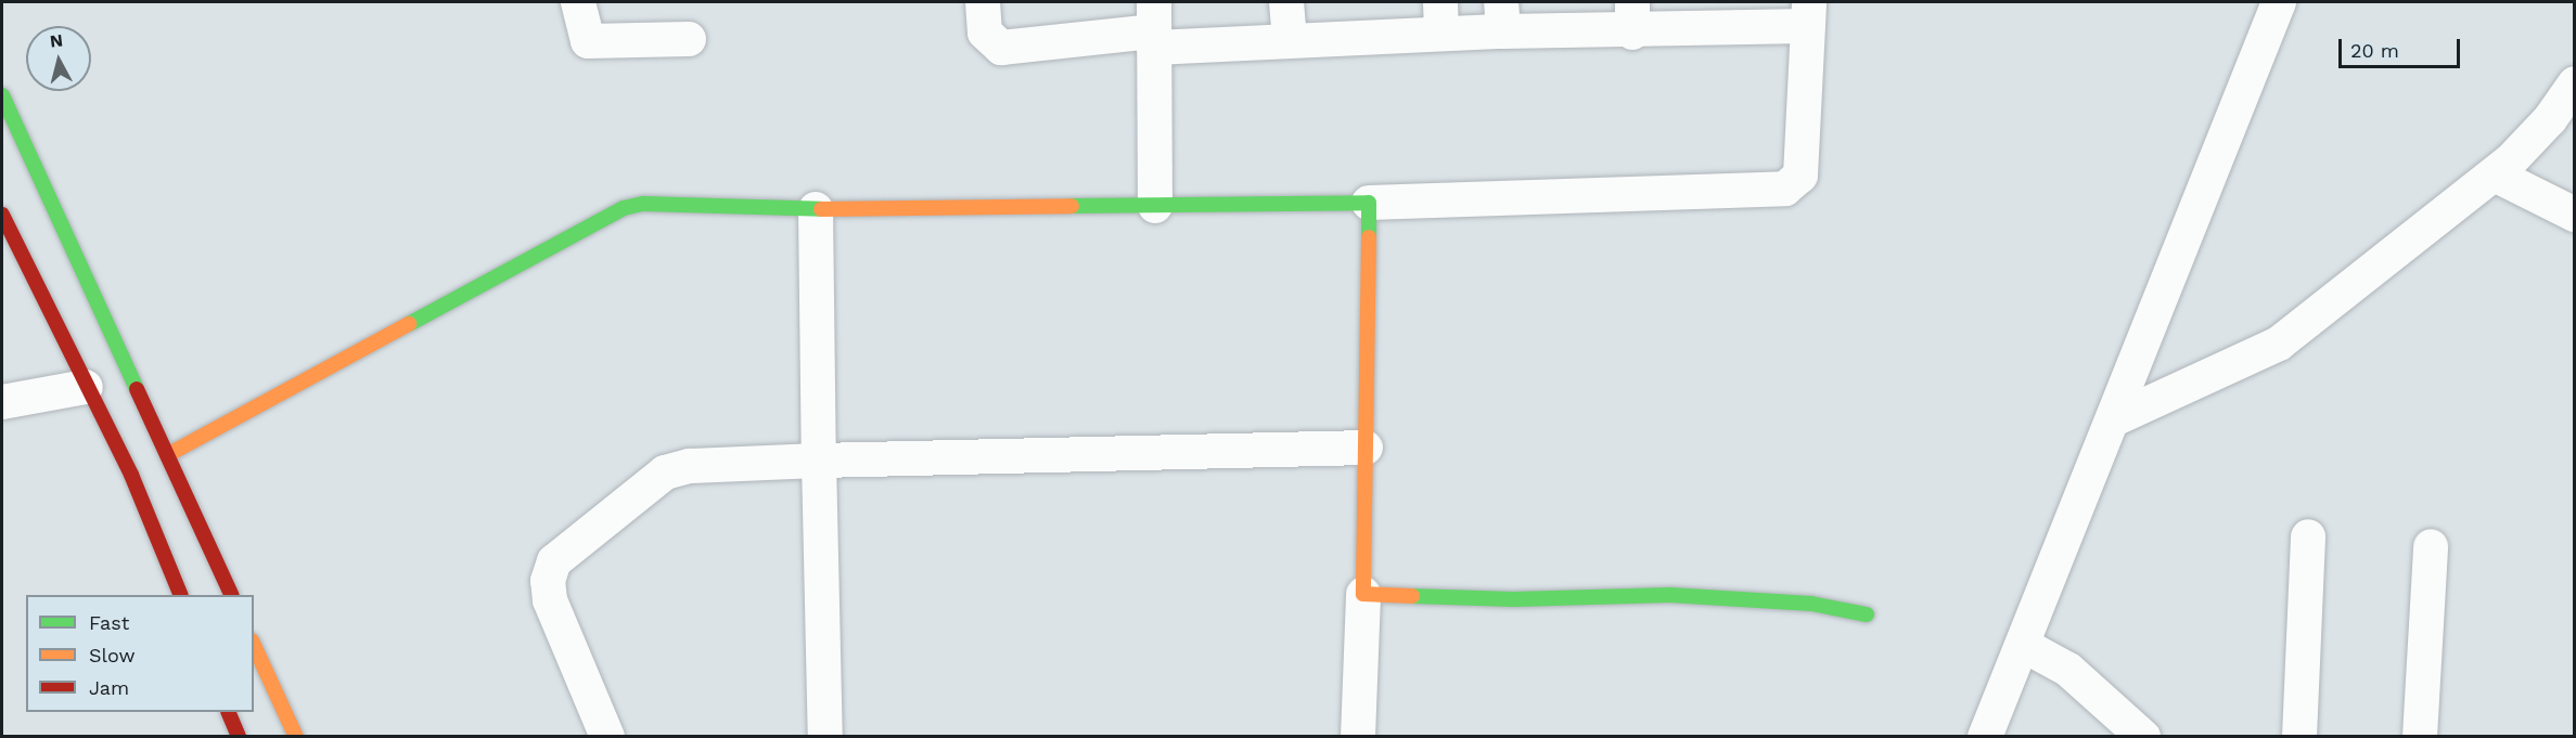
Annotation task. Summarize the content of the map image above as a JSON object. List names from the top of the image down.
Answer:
{
  "legend": ["Fast", "Slow", "Jam"],
  "scale_bar": "20 m",
  "north": "top"
}
